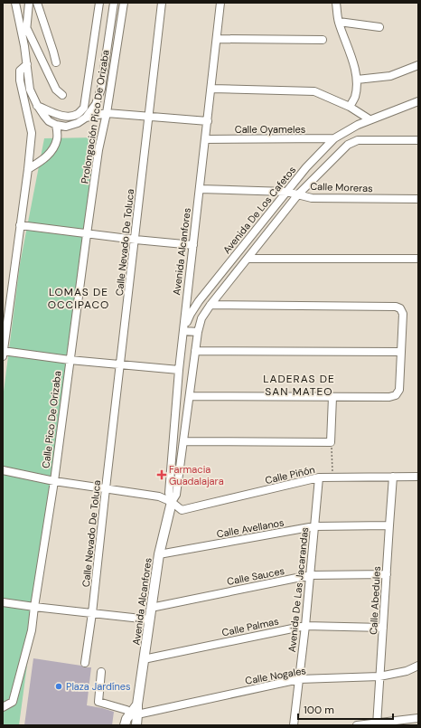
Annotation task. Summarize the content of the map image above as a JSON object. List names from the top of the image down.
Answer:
{
  "streets": {
    "main road": ["Avenida Alcanfores"],
    "street": [
      "Prolongación Pico De Orizaba",
      "Calle Oyameles",
      "Calle Moreras",
      "Avenida De Los Cafetos",
      "Calle Nevado De Toluca",
      "Calle Pico De Orizaba",
      "Calle Piñón",
      "Calle Avellanos",
      "Calle Sauces",
      "Avenida De Las Jacarandas",
      "Calle Abedules",
      "Calle Palmas",
      "Calle Nogales"
    ]
  },
  "crossings": [
    ["Prolongación Pico De Orizaba", "Calle Pico De Orizaba"],
    ["Calle Oyameles", "Avenida De Los Cafetos"],
    ["Calle Oyameles", "Avenida Alcanfores"],
    ["Calle Moreras", "Avenida De Los Cafetos"],
    ["Calle Moreras", "Avenida Alcanfores"],
    ["Avenida De Los Cafetos", "Avenida Alcanfores"],
    ["Avenida Alcanfores", "Calle Piñón"],
    ["Avenida Alcanfores", "Calle Avellanos"],
    ["Avenida Alcanfores", "Calle Sauces"],
    ["Avenida Alcanfores", "Calle Palmas"],
    ["Avenida Alcanfores", "Calle Nogales"],
    ["Calle Piñón", "Avenida De Las Jacarandas"],
    ["Calle Piñón", "Calle Abedules"],
    ["Calle Avellanos", "Avenida De Las Jacarandas"],
    ["Calle Avellanos", "Calle Abedules"],
    ["Calle Sauces", "Avenida De Las Jacarandas"],
    ["Calle Sauces", "Calle Abedules"],
    ["Avenida De Las Jacarandas", "Calle Palmas"],
    ["Avenida De Las Jacarandas", "Calle Nogales"],
    ["Calle Abedules", "Calle Palmas"],
    ["Calle Abedules", "Calle Nogales"]
  ],
  "districts": ["LOMAS DE OCCIPACO", "LADERAS DE SAN MATEO"],
  "places": {
    "health": ["Farmacia Guadalajara"],
    "other": ["Plaza Jardínes"]
  },
  "scale_bar": "100 m"
}
